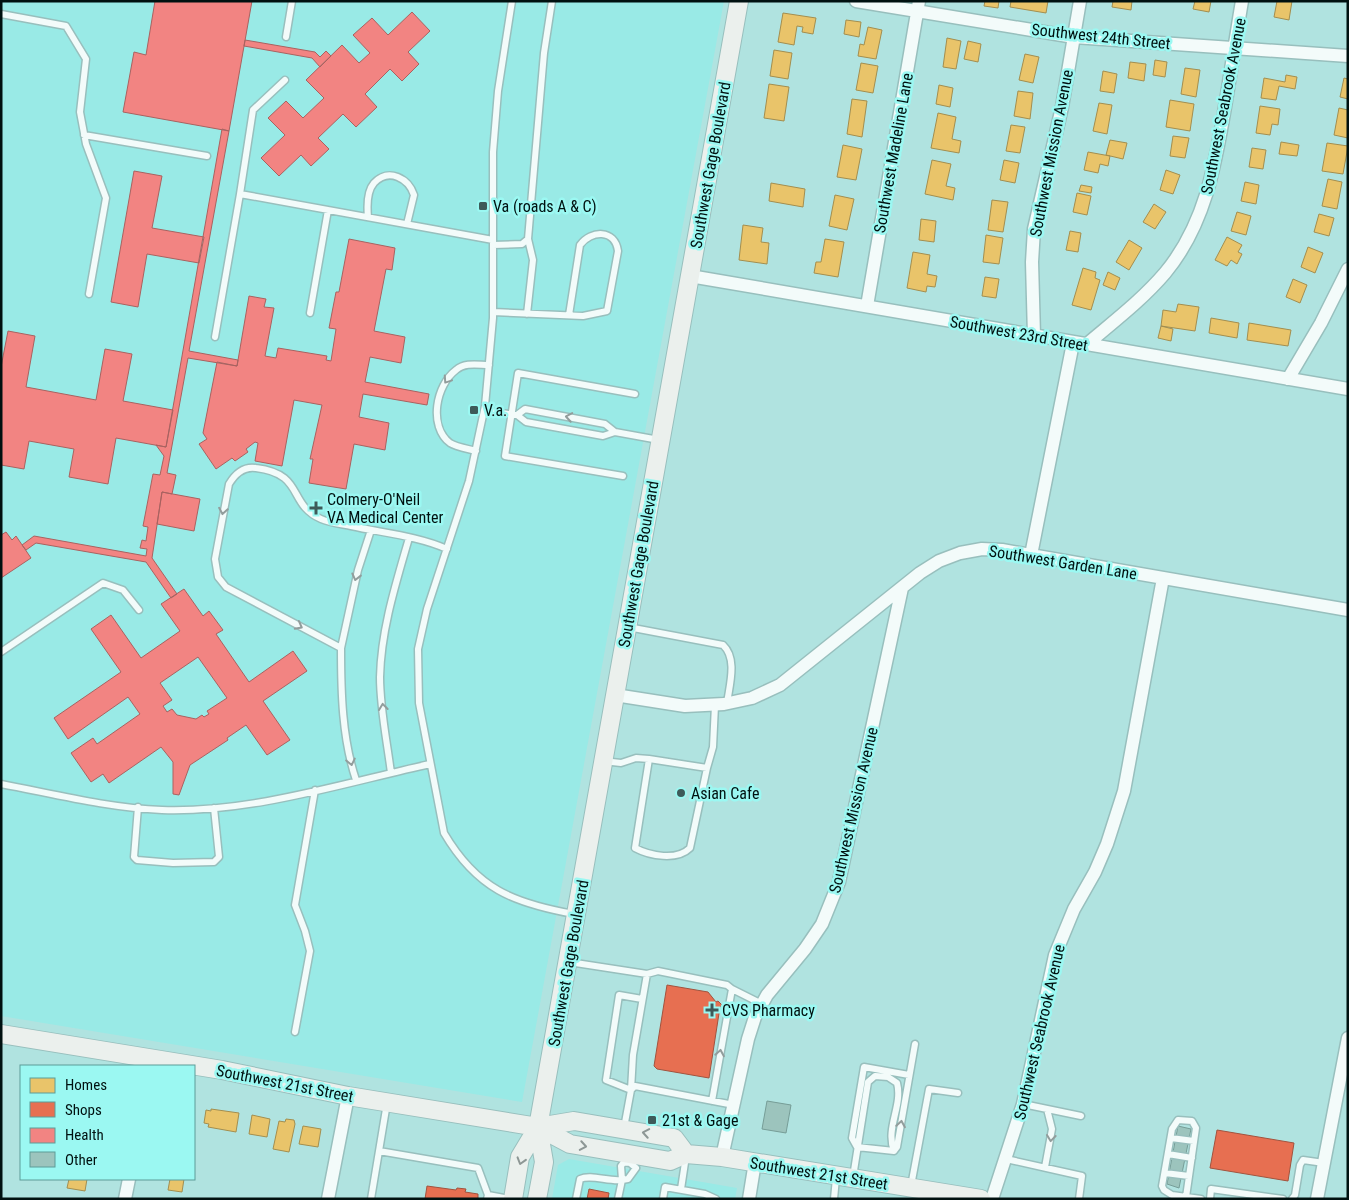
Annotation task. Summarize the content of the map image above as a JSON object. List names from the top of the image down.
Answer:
{
  "streets": {
    "main road": ["Southwest Gage Boulevard", "Southwest 21st Street"],
    "street": [
      "Southwest 24th Street",
      "Southwest Seabrook Avenue",
      "Southwest Madeline Lane",
      "Southwest Mission Avenue",
      "Southwest 23rd Street",
      "Southwest Garden Lane"
    ]
  },
  "crossings": [
    ["Southwest 24th Street", "Southwest Seabrook Avenue"],
    ["Southwest 24th Street", "Southwest Madeline Lane"],
    ["Southwest 24th Street", "Southwest Mission Avenue"],
    ["Southwest Seabrook Avenue", "Southwest 23rd Street"],
    ["Southwest Seabrook Avenue", "Southwest Garden Lane"],
    ["Southwest Madeline Lane", "Southwest 23rd Street"],
    ["Southwest Mission Avenue", "Southwest 23rd Street"],
    ["Southwest Mission Avenue", "Southwest Garden Lane"],
    ["Southwest Mission Avenue", "Southwest 21st Street"],
    ["Southwest Gage Boulevard", "Southwest 23rd Street"],
    ["Southwest Gage Boulevard", "Southwest Garden Lane"],
    ["Southwest Gage Boulevard", "Southwest 21st Street"]
  ],
  "places": {
    "transit": ["Va (roads A & C)", "V.a.", "21st & Gage"],
    "health": ["Colmery-O'Neil VA Medical Center", "CVS Pharmacy"],
    "other": ["Asian Cafe"]
  },
  "legend": [
    "Homes",
    "Shops",
    "Health",
    "Other"
  ]
}
